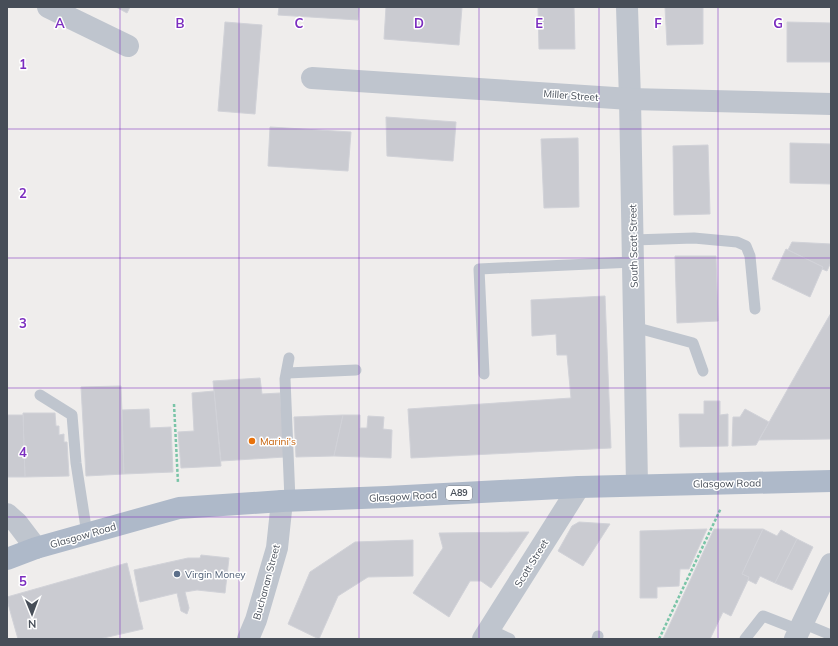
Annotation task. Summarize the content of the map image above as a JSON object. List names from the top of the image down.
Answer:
{
  "streets": {
    "main road": ["Glasgow Road", "A89"],
    "street": [
      "Miller Street",
      "South Scott Street",
      "Scott Street",
      "Buchanan Street"
    ]
  },
  "crossings": [
    ["Miller Street", "South Scott Street"],
    ["South Scott Street", "Glasgow Road"],
    ["Glasgow Road", "Scott Street"],
    ["Glasgow Road", "Buchanan Street"]
  ],
  "places": ["Marini's", "Virgin Money"],
  "north": "bottom",
  "grid": {
    "columns": [
      "A",
      "B",
      "C",
      "D",
      "E",
      "F",
      "G"
    ],
    "rows": [
      "1",
      "2",
      "3",
      "4",
      "5"
    ]
  }
}
